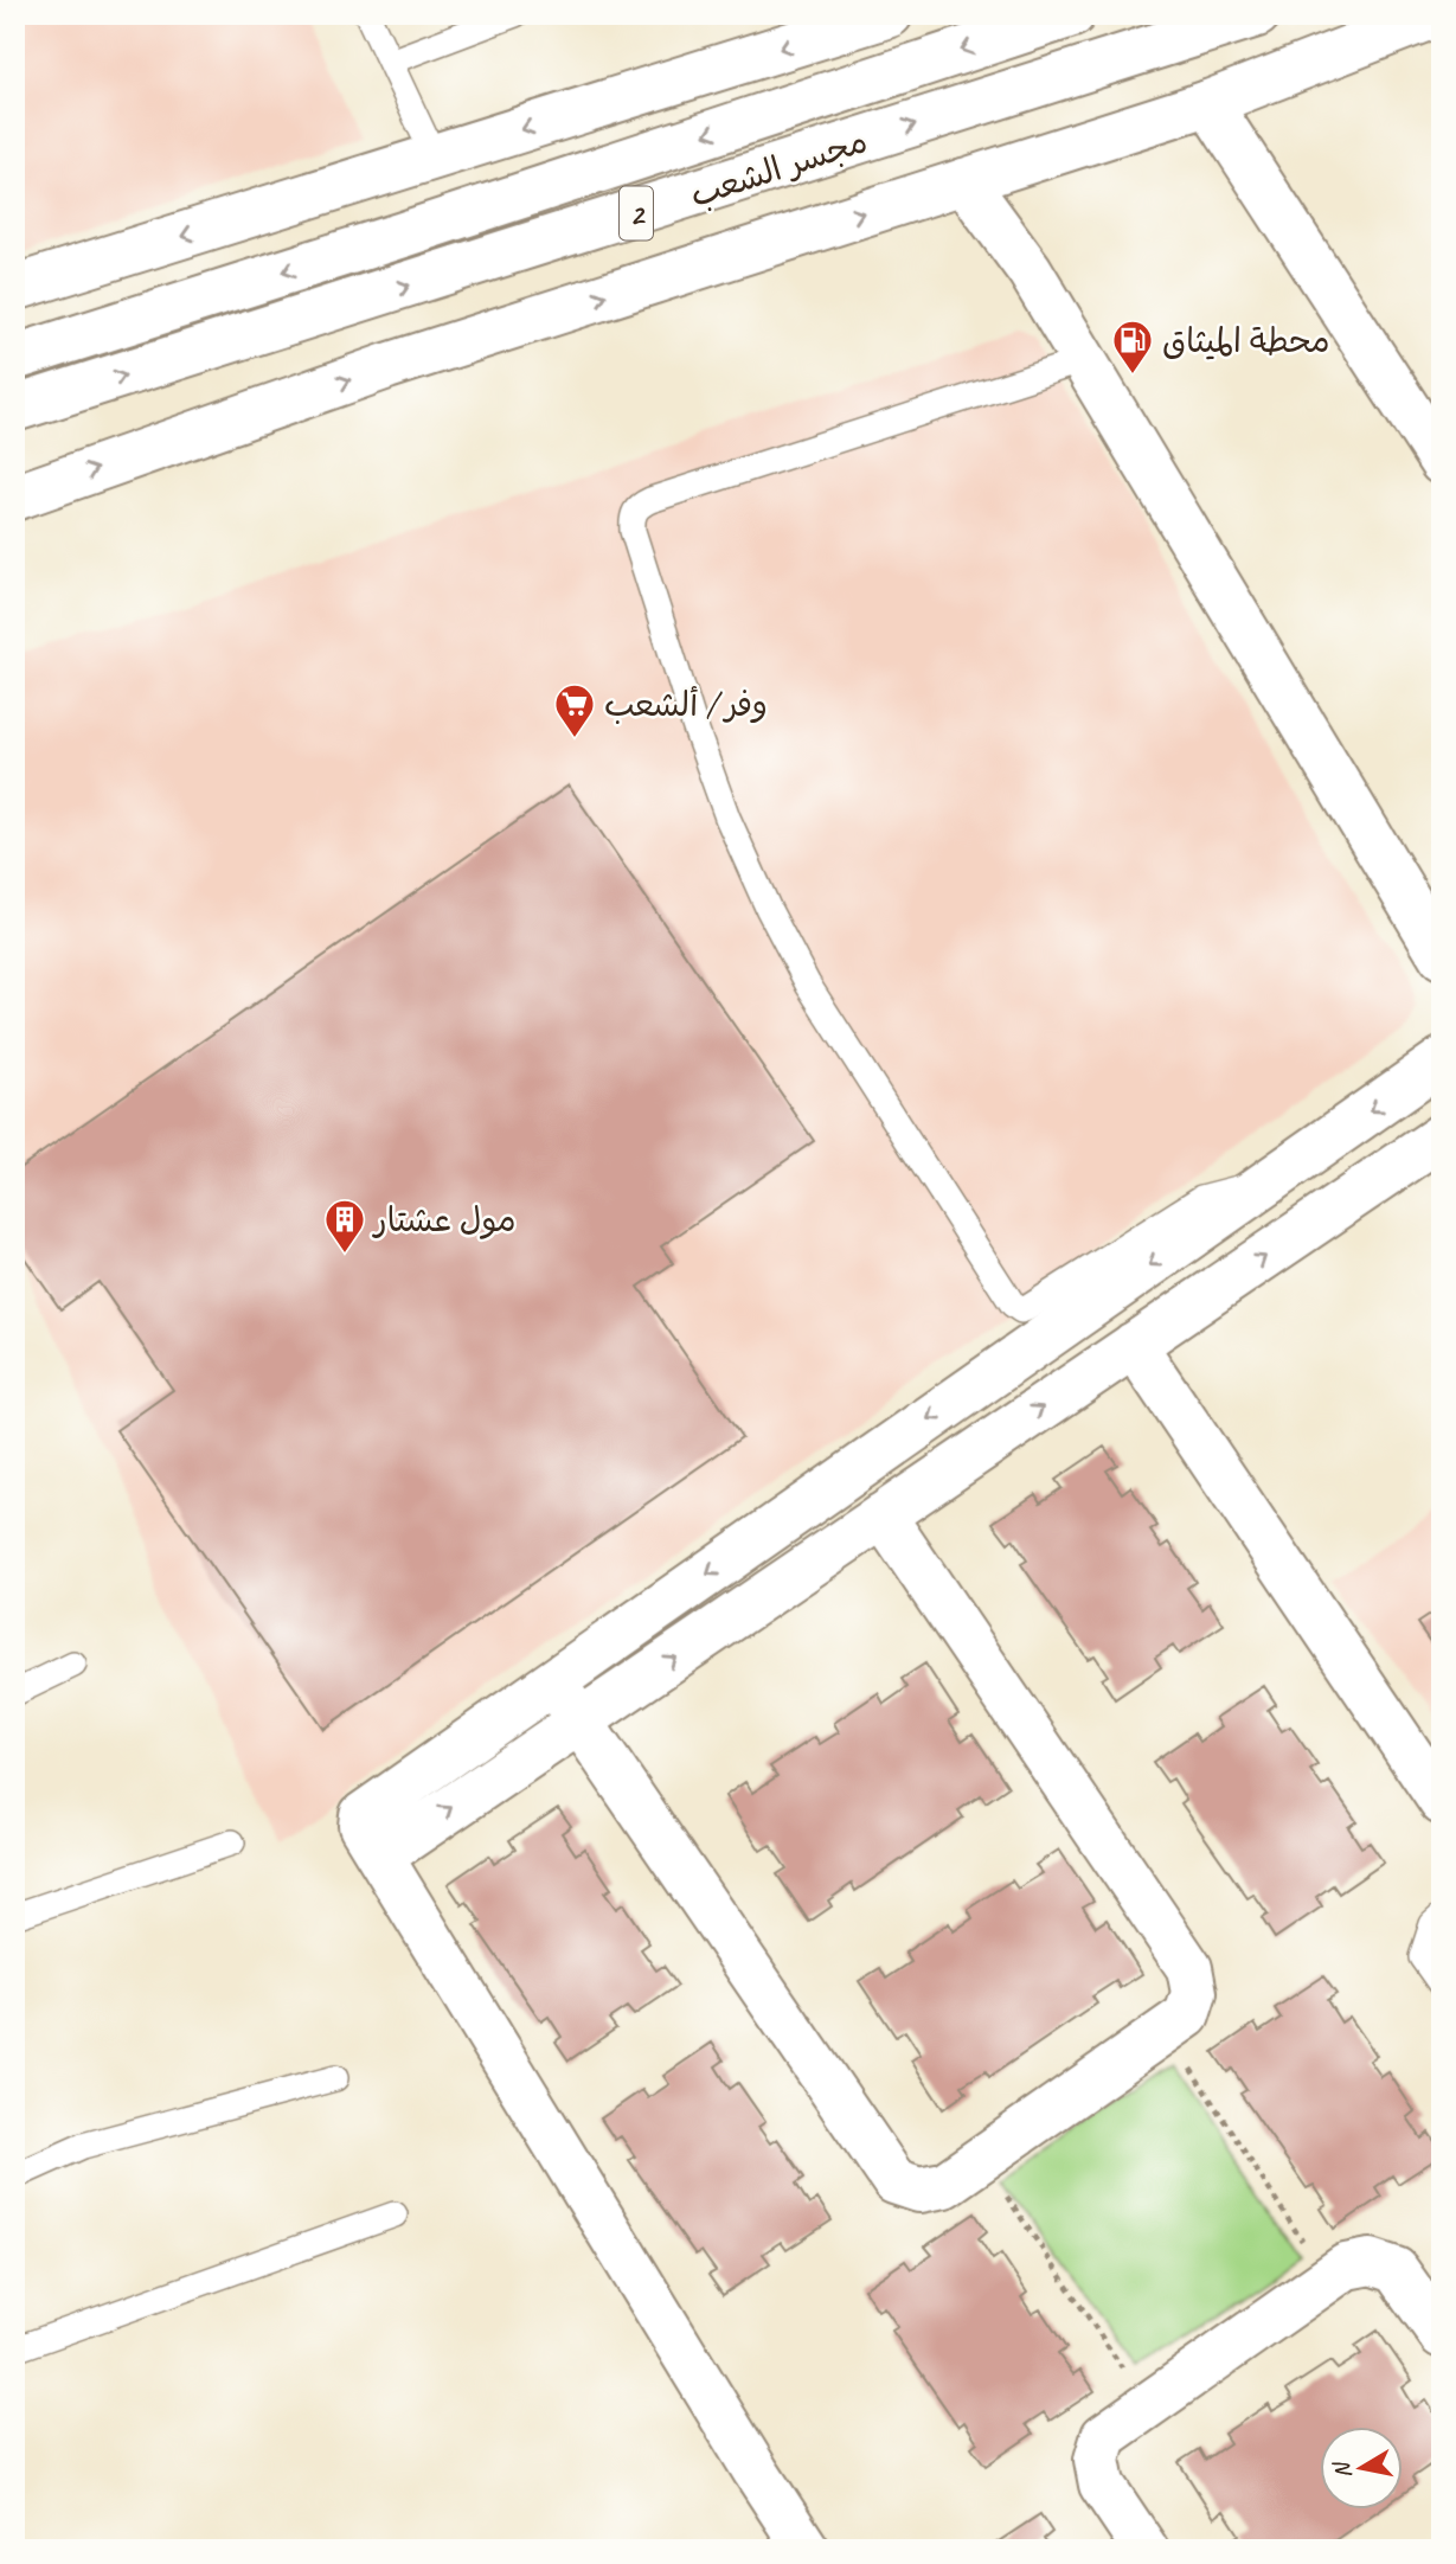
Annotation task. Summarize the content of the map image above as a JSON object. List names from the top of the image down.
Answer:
{
  "streets": {
    "main road": ["مجسر الشعب", "2"]
  },
  "places": {
    "fuel station": ["محطة الميثاق"],
    "supermarket": ["وفر / ألشعب"],
    "building": ["مول عشتار"]
  },
  "north": "left"
}
